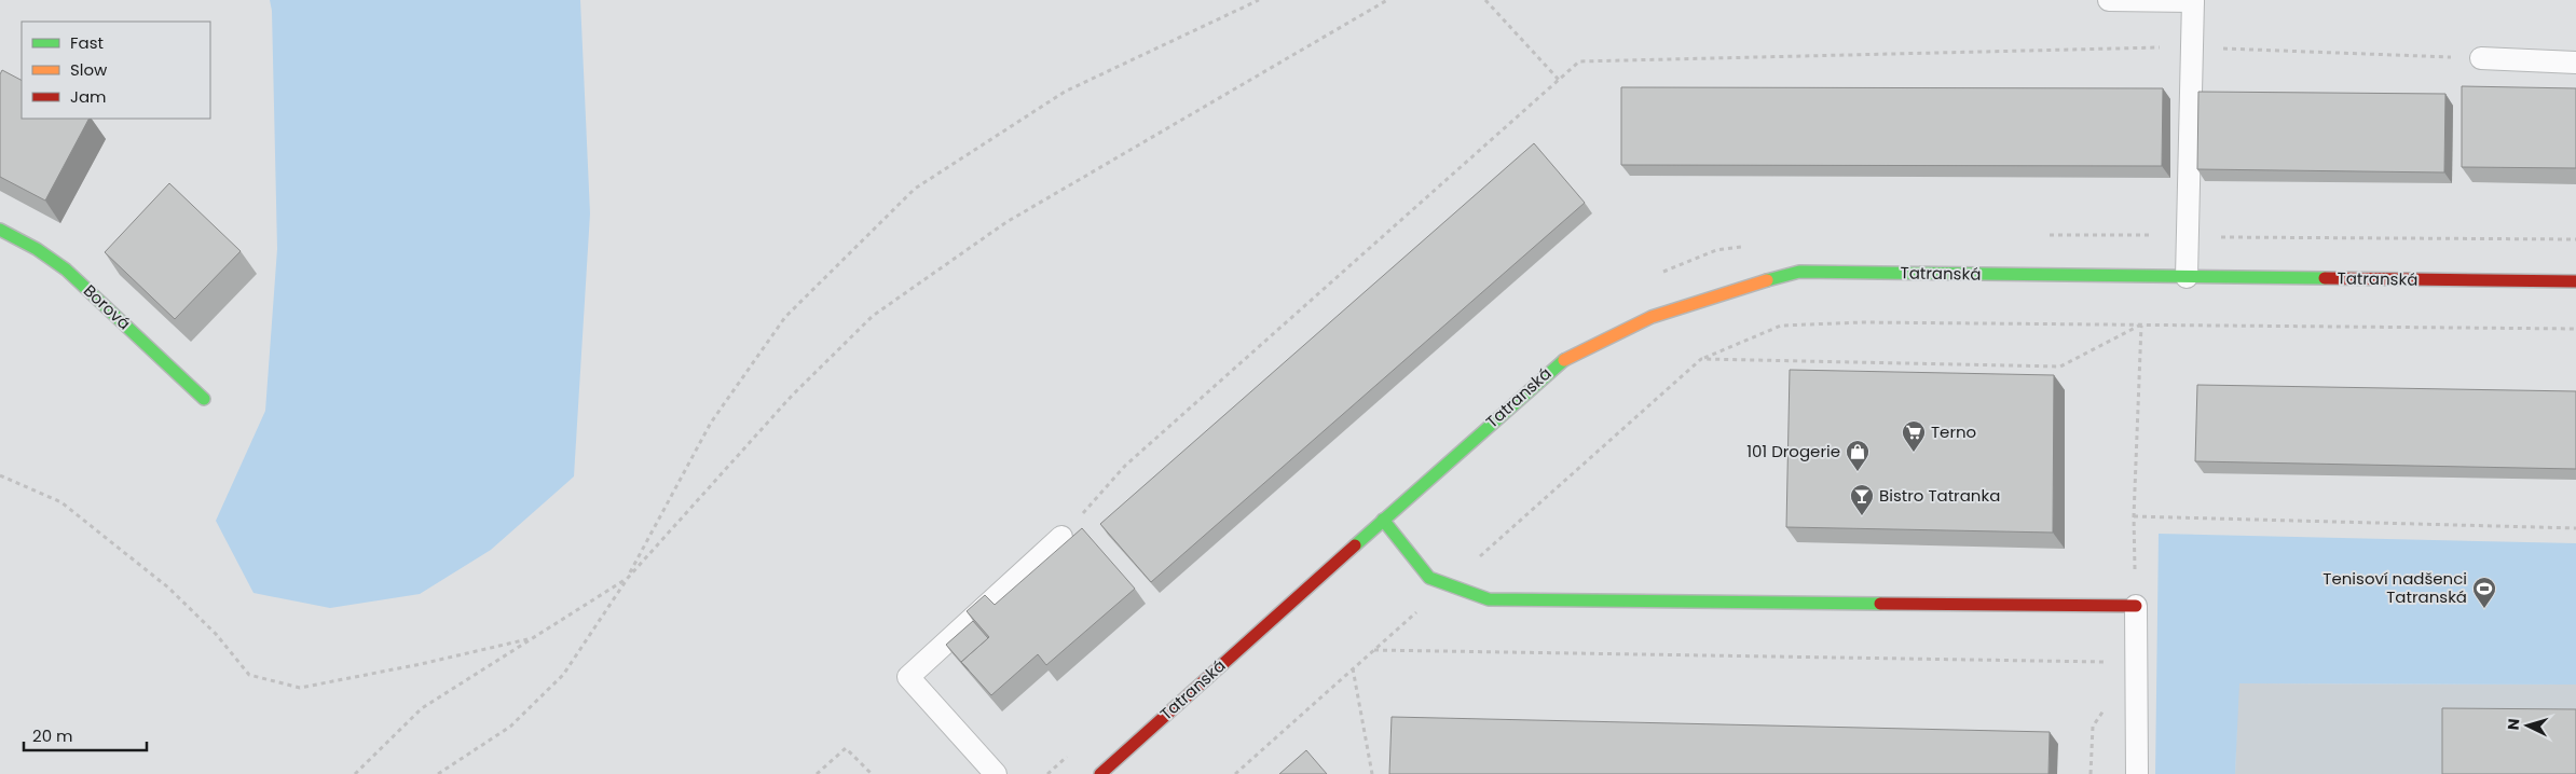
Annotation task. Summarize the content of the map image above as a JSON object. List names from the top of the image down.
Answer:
{
  "streets": {
    "street": ["Tatranská", "Borová"]
  },
  "places": {
    "supermarket": ["Terno"],
    "shop": ["101 Drogerie"],
    "bar": ["Bistro Tatranka"],
    "sports": ["Tenisoví nadšenci Tatranská"]
  },
  "legend": ["Fast", "Slow", "Jam"],
  "scale_bar": "20 m",
  "north": "left"
}
